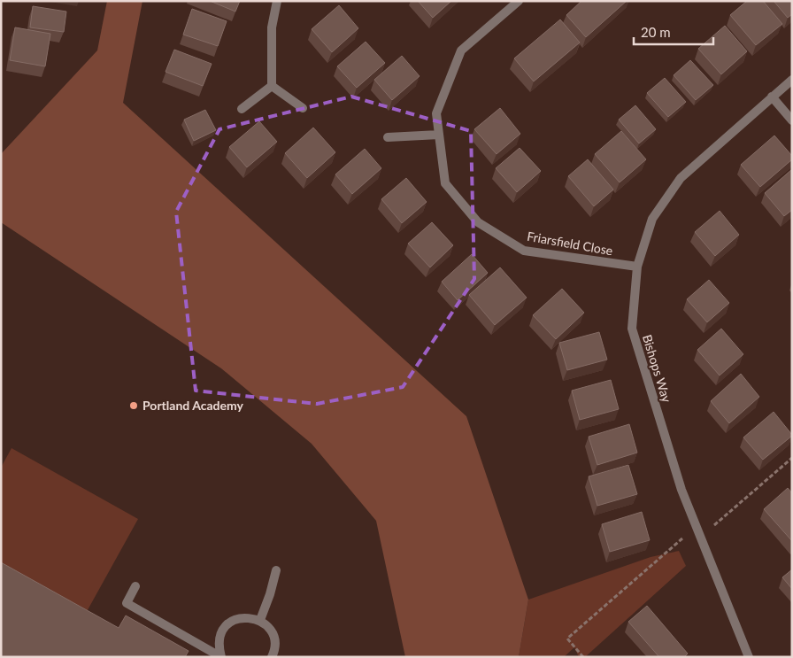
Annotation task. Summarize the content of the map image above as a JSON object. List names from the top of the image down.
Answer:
{
  "streets": {
    "street": ["Friarsfield Close", "Bishops Way"]
  },
  "crossings": [
    ["Friarsfield Close", "Bishops Way"]
  ],
  "places": ["Portland Academy"],
  "scale_bar": "20 m"
}
